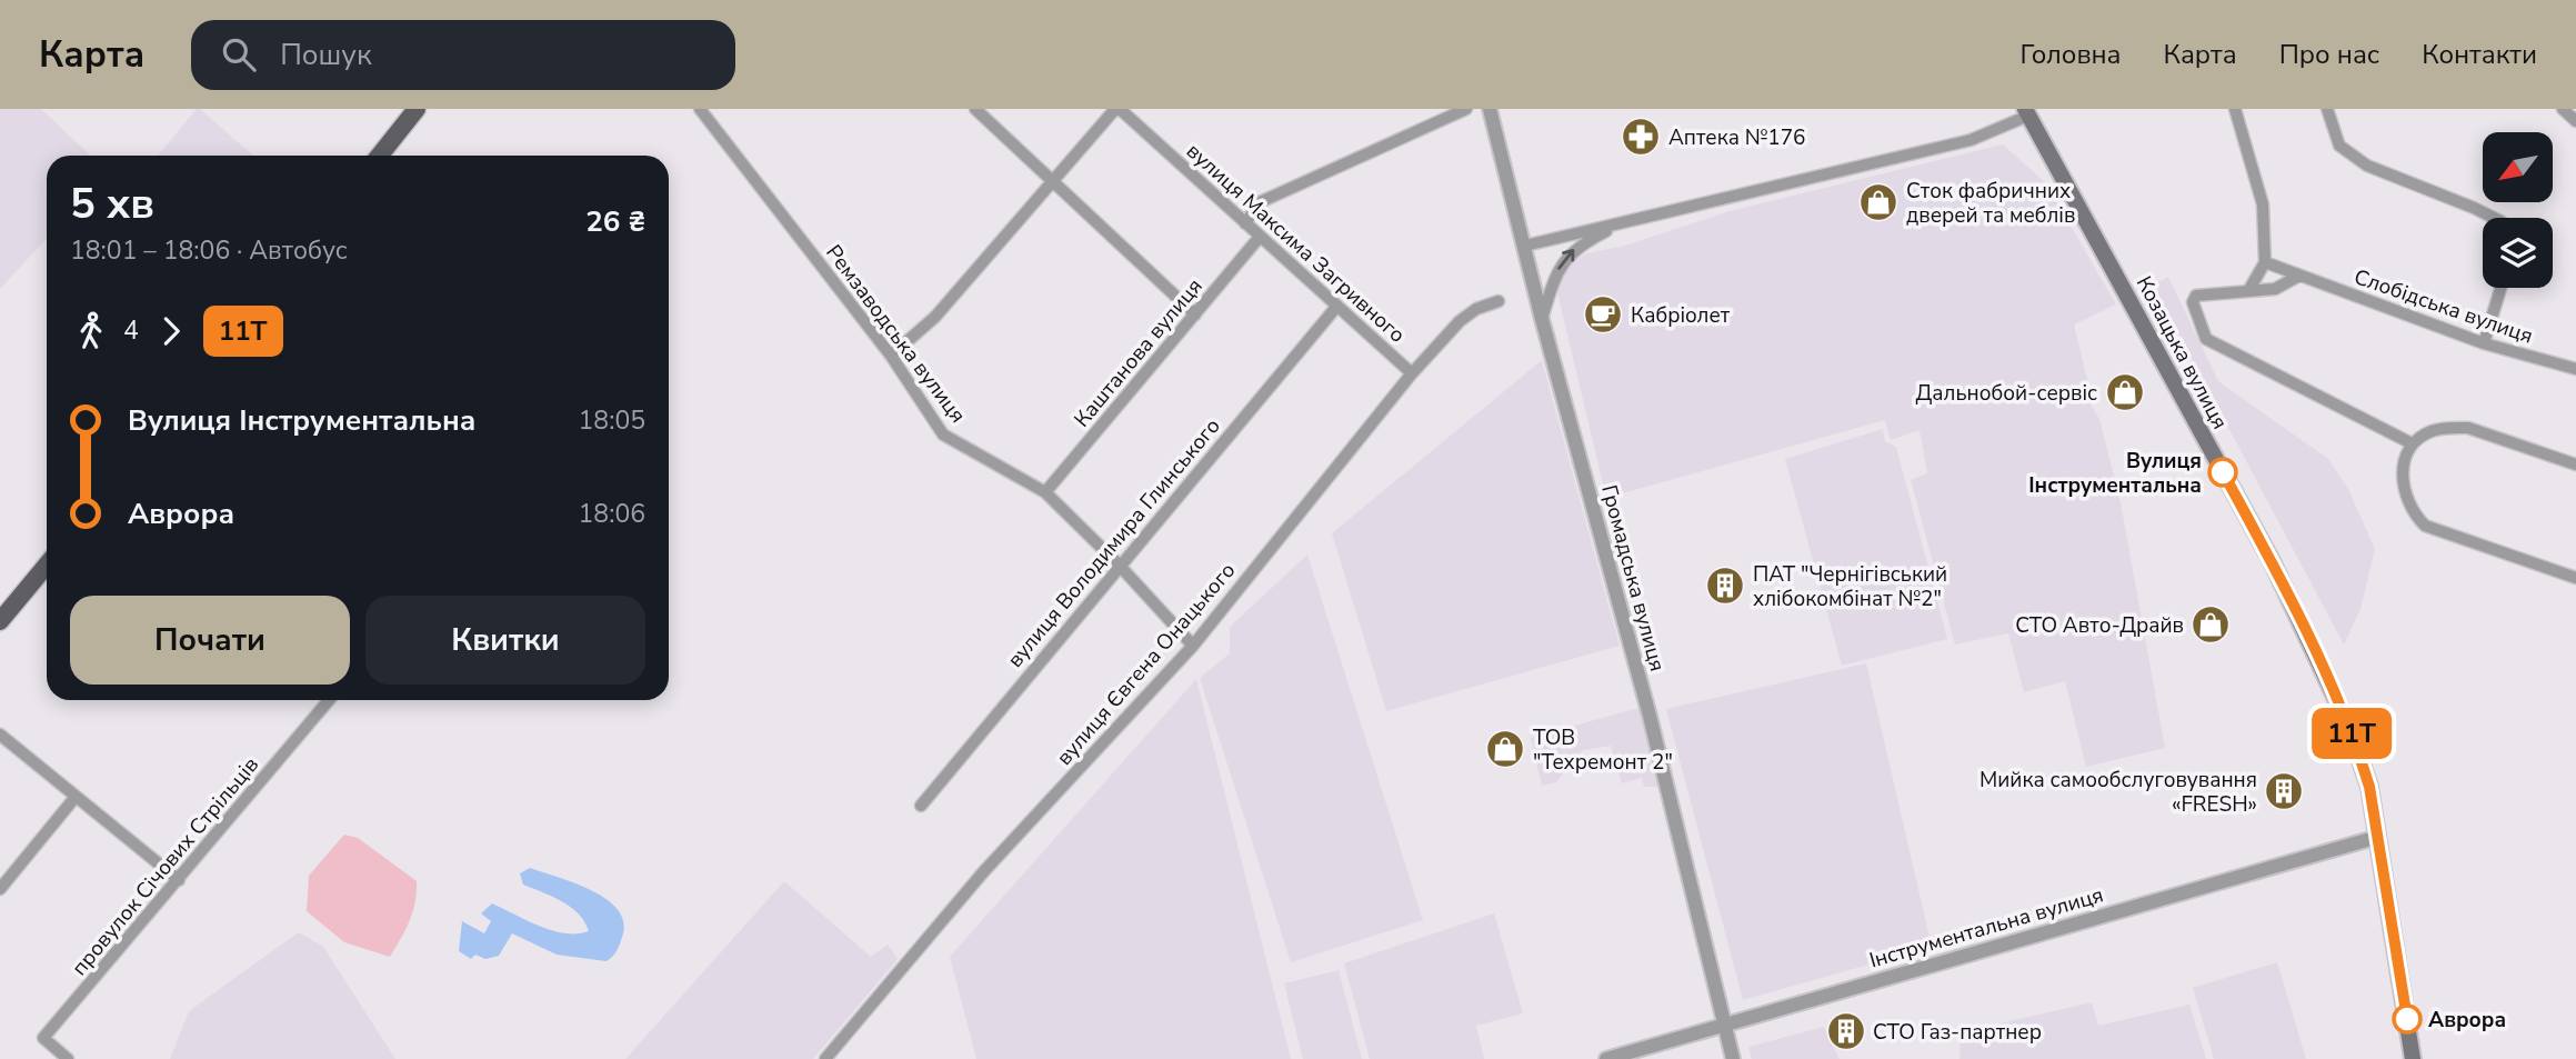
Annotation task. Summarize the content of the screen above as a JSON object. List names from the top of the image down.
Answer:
{
  "streets": {
    "main road": ["Козацька вулиця"],
    "street": [
      "вулиця Максима Загривного",
      "Слобідська вулиця",
      "Ремзаводська вулиця",
      "Каштанова вулиця",
      "вулиця Володимира Глинського",
      "Громадська вулиця",
      "вулиця Євгена Онацького",
      "провулок Січових Стрільців",
      "Інструментальна вулиця"
    ]
  },
  "crossings": [
    ["вулиця Максима Загривного", "Каштанова вулиця"],
    ["вулиця Максима Загривного", "вулиця Володимира Глинського"],
    ["вулиця Максима Загривного", "вулиця Євгена Онацького"],
    ["Ремзаводська вулиця", "Каштанова вулиця"],
    ["Ремзаводська вулиця", "вулиця Володимира Глинського"],
    ["Ремзаводська вулиця", "вулиця Євгена Онацького"],
    ["Козацька вулиця", "Громадська вулиця"],
    ["Козацька вулиця", "Інструментальна вулиця"],
    ["Громадська вулиця", "Інструментальна вулиця"]
  ],
  "places": {
    "pharmacy": ["Аптека №176"],
    "shop": [
      "Сток фабричних дверей та меблів",
      "Дальнобой-сервіс",
      "СТО Авто-Драйв",
      "ТОВ \"Техремонт 2\""
    ],
    "cafe": ["Кабріолет"],
    "other": ["Вулиця Інструментальна", "Аврора"],
    "building": ["ПАТ \"Чернігівський хлібокомбінат №2\"", "Мийка самообслуговування «FRESH»", "СТО Газ-партнер"]
  },
  "lines": ["bus line 11Т"],
  "north": "bottom left",
  "page": {
    "header": "Карта",
    "search": "Пошук",
    "nav": [
      "Головна",
      "Карта",
      "Про нас",
      "Контакти"
    ],
    "on_map": "11Т",
    "heading": ["5 хв", "18:01 – 18:06 · Автобус", "26 ₴"],
    "legs": ["4", "11Т"],
    "list": [
      {
        "name": "Вулиця Інструментальна",
        "value": "18:05"
      },
      {
        "name": "Аврора",
        "value": "18:06"
      }
    ],
    "buttons": ["Почати", "Квитки"]
  }
}
